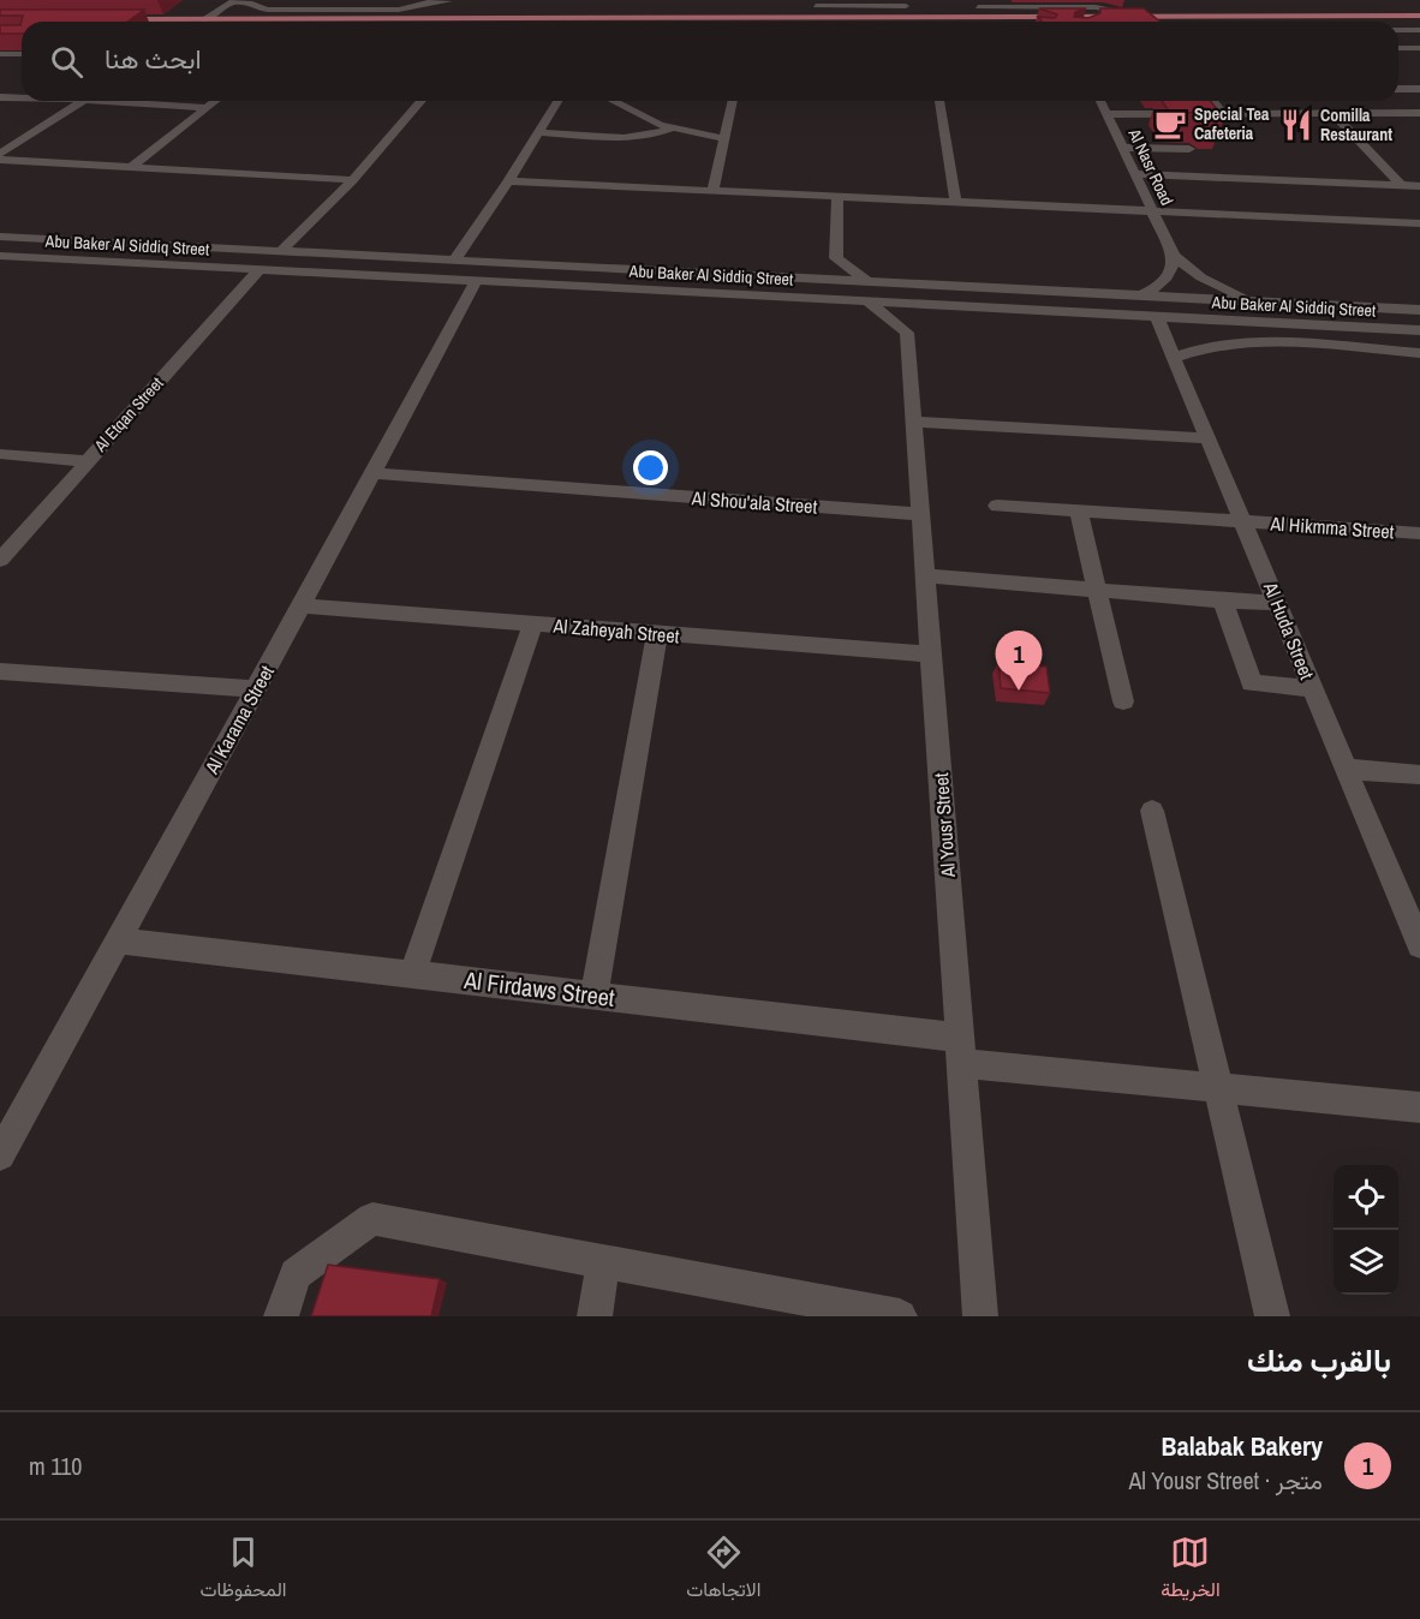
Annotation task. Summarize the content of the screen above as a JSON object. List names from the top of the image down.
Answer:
{
  "streets": {
    "street": [
      "Al Nasr Road",
      "Abu Baker Al Siddiq Street",
      "Al Etqan Street",
      "Al Shou'ala Street",
      "Al Hikmma Street",
      "Al Zaheyah Street",
      "Al Huda Street",
      "Al Karama Street",
      "Al Yousr Street",
      "Al Firdaws Street"
    ]
  },
  "crossings": [
    ["Al Nasr Road", "Abu Baker Al Siddiq Street"],
    ["Abu Baker Al Siddiq Street", "Al Etqan Street"],
    ["Abu Baker Al Siddiq Street", "Al Huda Street"],
    ["Abu Baker Al Siddiq Street", "Al Karama Street"],
    ["Al Shou'ala Street", "Al Karama Street"],
    ["Al Shou'ala Street", "Al Yousr Street"],
    ["Al Hikmma Street", "Al Huda Street"],
    ["Al Zaheyah Street", "Al Karama Street"],
    ["Al Zaheyah Street", "Al Yousr Street"],
    ["Al Karama Street", "Al Firdaws Street"],
    ["Al Yousr Street", "Al Firdaws Street"]
  ],
  "places": {
    "cafe": ["Special Tea Cafeteria"],
    "restaurant": ["Comilla Restaurant"]
  },
  "page": {
    "search": "ابحث هنا",
    "pins": "1",
    "heading": "بالقرب منك",
    "list": [
      {
        "mark": "1",
        "name": "Balabak Bakery",
        "note": "متجر · Al Yousr Street",
        "value": "110 m"
      }
    ],
    "nav": ["الخريطة", "الاتجاهات", "المحفوظات"]
  }
}
